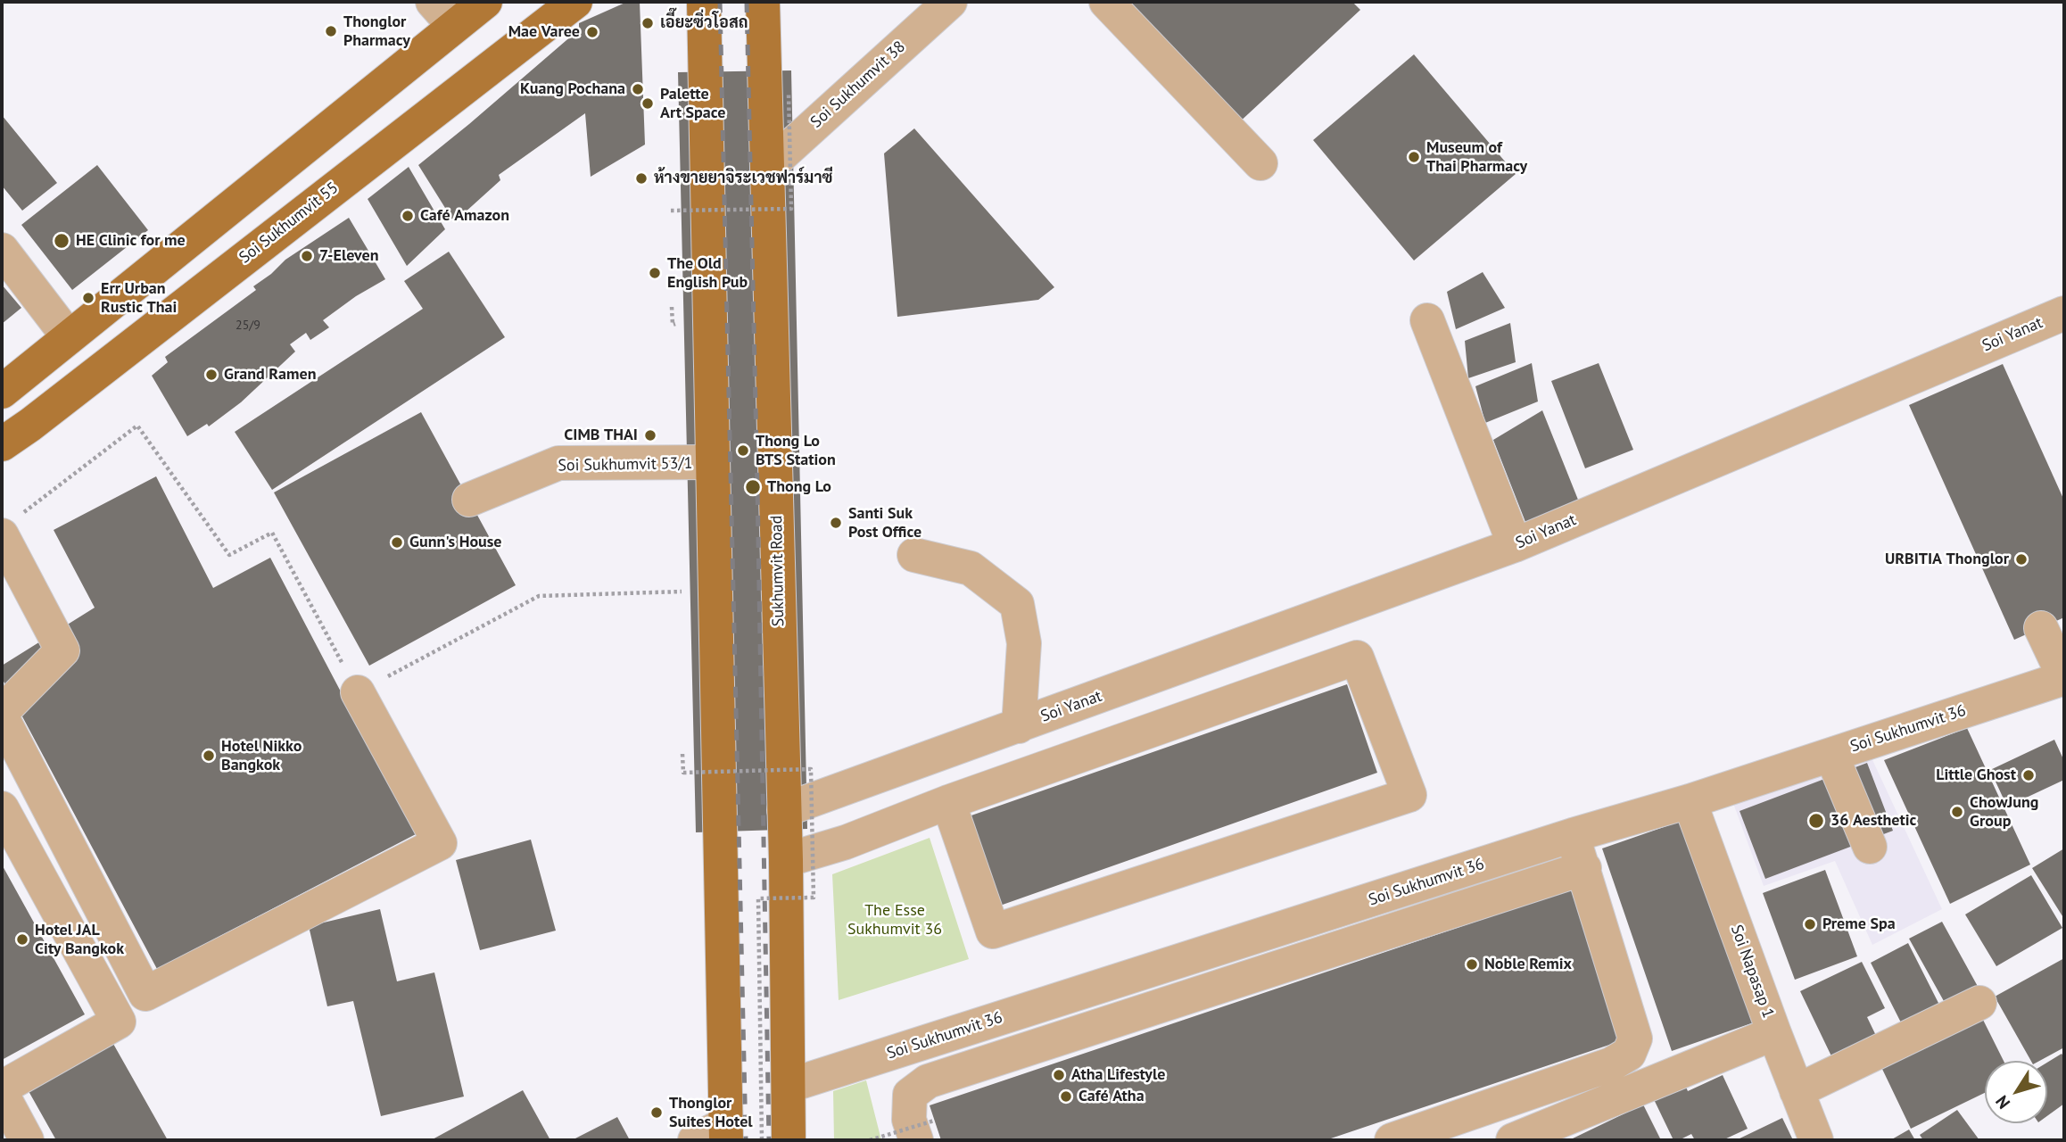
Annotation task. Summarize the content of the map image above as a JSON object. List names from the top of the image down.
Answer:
{
  "streets": {
    "main road": ["Soi Sukhumvit 55", "Sukhumvit Road"],
    "street": [
      "Soi Sukhumvit 38",
      "Soi Yanat",
      "Soi Sukhumvit 53/1",
      "Soi Sukhumvit 36",
      "Soi Napasap 1"
    ]
  },
  "crossings": [
    ["Soi Sukhumvit 38", "Sukhumvit Road"],
    ["Soi Yanat", "Sukhumvit Road"],
    ["Sukhumvit Road", "Soi Sukhumvit 36"],
    ["Soi Sukhumvit 36", "Soi Napasap 1"]
  ],
  "parks": ["The Esse Sukhumvit 36"],
  "places": [
    "เอี๊ยะซิ่วโอสถ",
    "Thonglor Pharmacy",
    "Mae Varee",
    "Kuang Pochana",
    "Palette Art Space",
    "Museum of Thai Pharmacy",
    "ห้างขายยาจิระเวชฟาร์มาซี",
    "Café Amazon",
    "HE Clinic for me",
    "7-Eleven",
    "The Old English Pub",
    "Err Urban Rustic Thai",
    "Grand Ramen",
    "CIMB THAI",
    "Thong Lo BTS Station",
    "Thong Lo",
    "Santi Suk Post Office",
    "Gunn's House",
    "URBITIA Thonglor",
    "Hotel Nikko Bangkok",
    "Little Ghost",
    "ChowJung Group",
    "36 Aesthetic",
    "Preme Spa",
    "Hotel JAL City Bangkok",
    "Noble Remix",
    "Atha Lifestyle",
    "Café Atha",
    "Thonglor Suites Hotel"
  ],
  "house_numbers": ["25/9"],
  "north": "bottom left"
}
